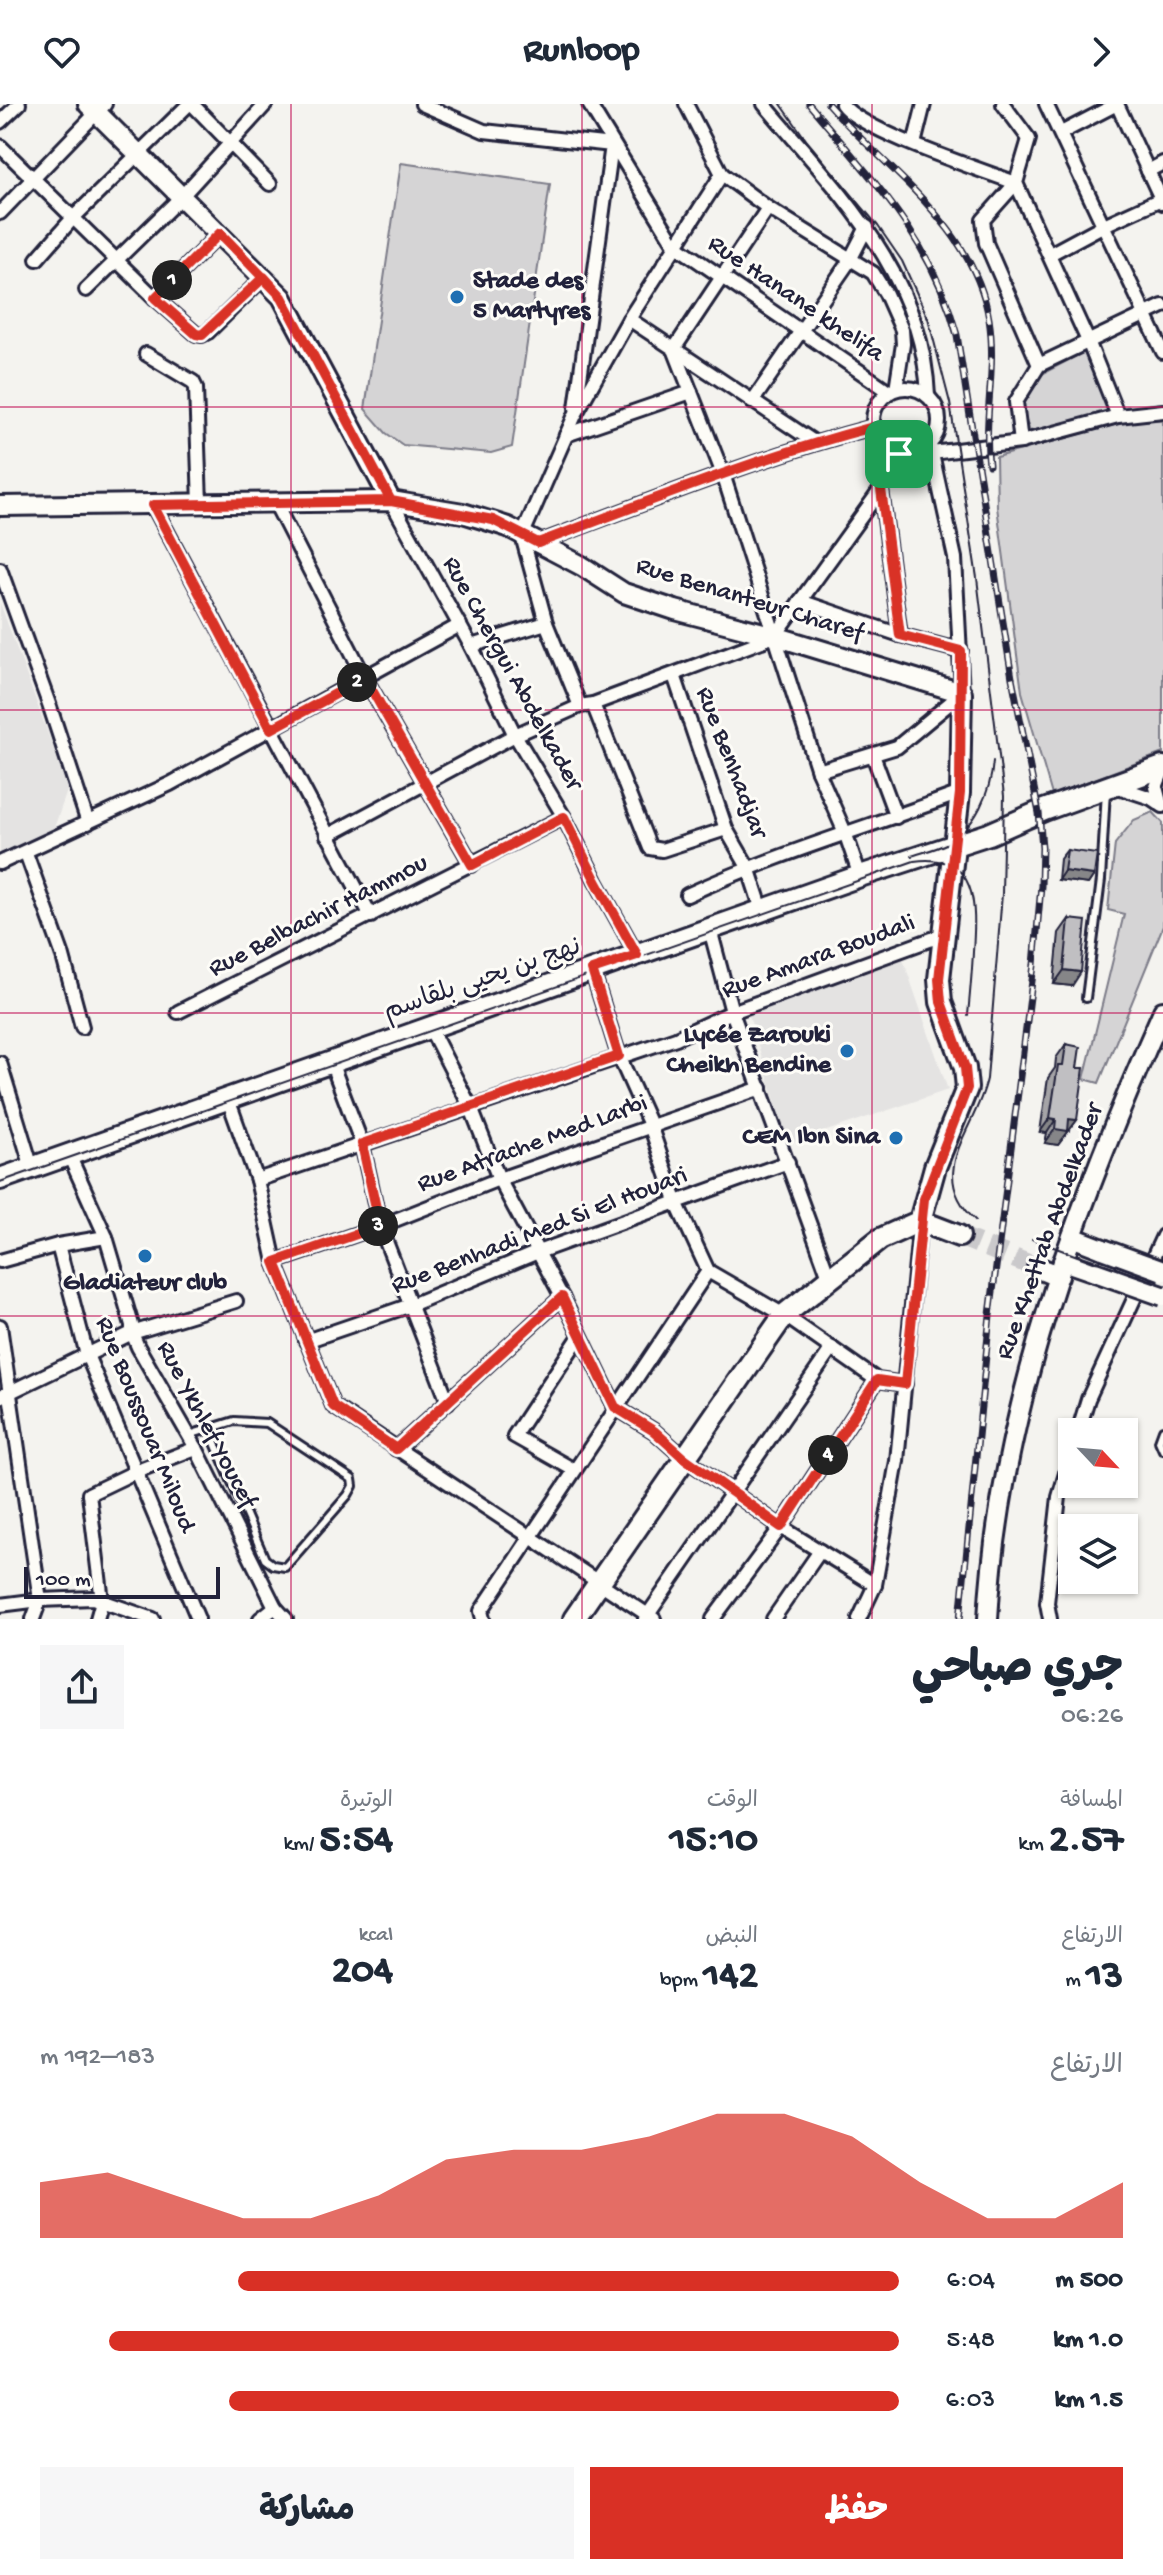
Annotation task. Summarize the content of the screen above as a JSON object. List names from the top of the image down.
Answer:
{
  "streets": {
    "main road": ["Rue Benanteur Charef", "نهج بن يحيى بلقاسم", "Rue Khettab Abdelkader"],
    "street": [
      "Rue Hanane khelifa",
      "Rue Chergui Abdelkader",
      "Rue Benhadjar",
      "Rue Belbachir Hammou",
      "Rue Amara Boudali",
      "Rue Atrache Med Larbi",
      "Rue Benhadi Med Si El Houari",
      "Rue Boussouar Miloud",
      "Rue Ykhlef Youcef"
    ]
  },
  "crossings": [
    ["Rue Benanteur Charef", "Rue Chergui Abdelkader"],
    ["Rue Chergui Abdelkader", "Rue Belbachir Hammou"],
    ["Rue Chergui Abdelkader", "نهج بن يحيى بلقاسم"],
    ["Rue Benhadjar", "نهج بن يحيى بلقاسم"],
    ["نهج بن يحيى بلقاسم", "Rue Ykhlef Youcef"]
  ],
  "places": [
    "Stade des 5 Martyres",
    "Lycée Zarouki Cheikh Bendine",
    "CEM Ibn Sina",
    "Gladiateur club"
  ],
  "scale_bar": "100 m",
  "north": "bottom right",
  "page": {
    "header": "Runloop",
    "pins": [
      "1",
      "2",
      "3",
      "4"
    ],
    "scale": "100 m",
    "heading": ["جري صباحي", "06:26"],
    "stats": [
      ["المسافة", "2.57 km"],
      ["الوقت", "15:10"],
      ["الوتيرة", "5:54 /km"],
      ["الارتفاع", "13 m"],
      ["النبض", "142 bpm"],
      ["kcal", "204"]
    ],
    "chart": ["الارتفاع", "183–192 m"],
    "list": [
      {
        "name": "500 m",
        "note": "6:04"
      },
      {
        "name": "1.0 km",
        "note": "5:48"
      },
      {
        "name": "1.5 km",
        "note": "6:03"
      }
    ],
    "buttons": ["حفظ", "مشاركة"]
  }
}
